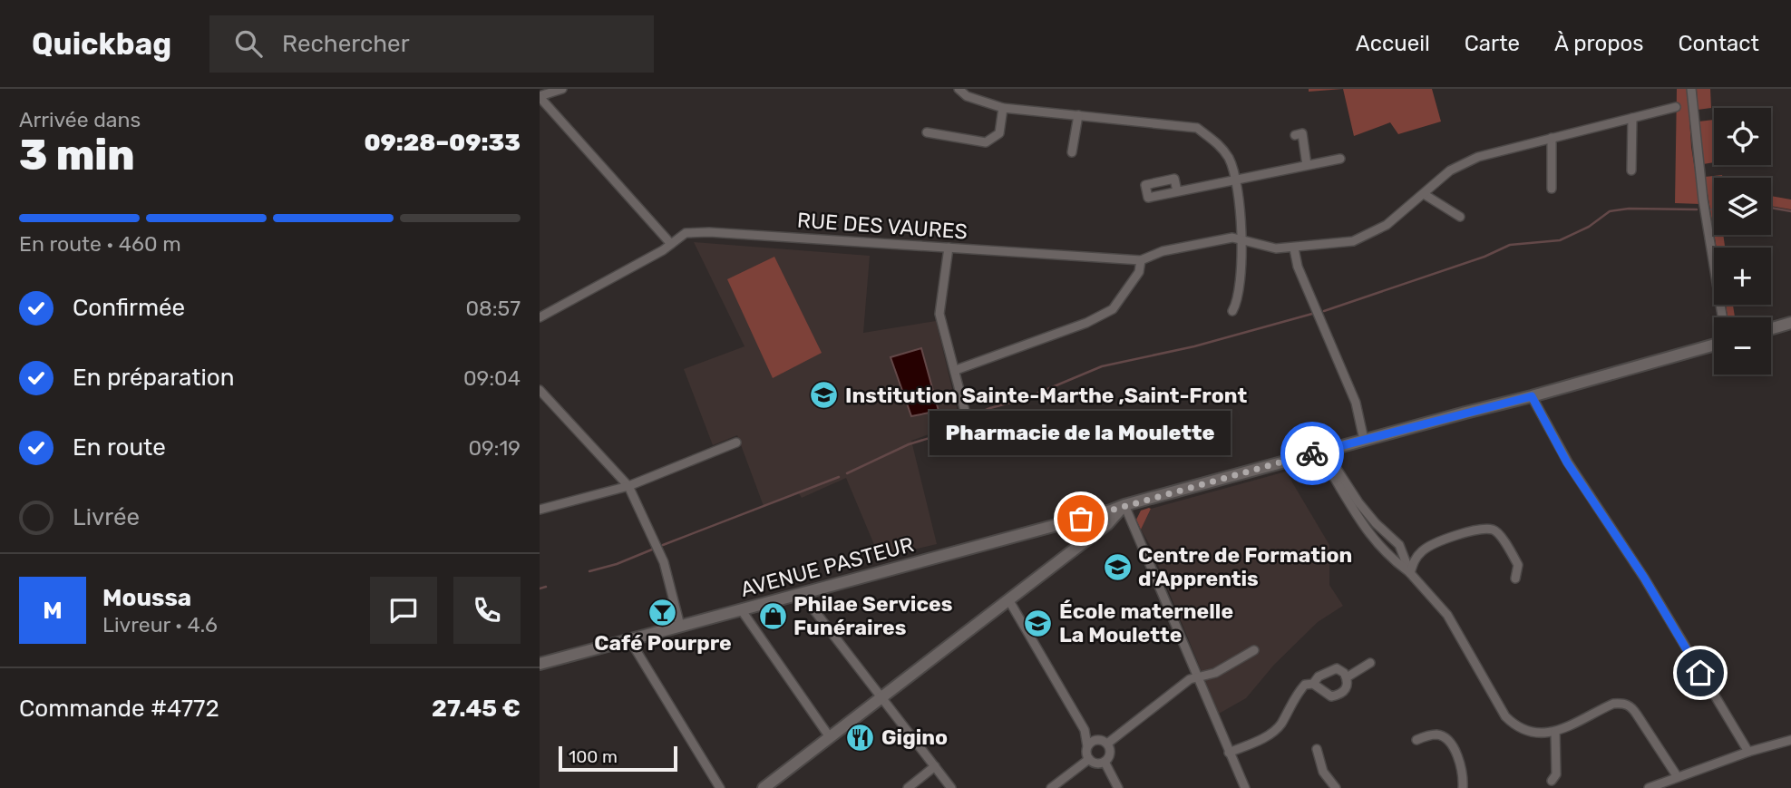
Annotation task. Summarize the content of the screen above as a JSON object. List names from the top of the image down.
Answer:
{
  "streets": {
    "main road": ["AVENUE PASTEUR"],
    "street": ["RUE DES VAURES"]
  },
  "places": {
    "school or university": ["Institution Sainte-Marthe ,Saint-Front", "Centre de Formation d'Apprentis", "École maternelle La Moulette"],
    "other": ["Pharmacie de la Moulette"],
    "bar": ["Café Pourpre"],
    "shop": ["Philae Services Funéraires"],
    "restaurant": ["Gigino"]
  },
  "scale_bar": "100 m",
  "page": {
    "header": "Quickbag",
    "search": "Rechercher",
    "nav": [
      "Accueil",
      "Carte",
      "À propos",
      "Contact"
    ],
    "heading": ["3 min", "Arrivée dans", "09:28–09:33"],
    "panel": [
      "Moussa",
      "Livreur · 4.6",
      "Commande #4772",
      "27.45 €"
    ],
    "map_buttons": ["+", "−"],
    "bar": "En route · 460 m",
    "list": [
      ["Confirmée", "08:57"],
      ["En préparation", "09:04"],
      ["En route", "09:19"],
      "Livrée"
    ],
    "bubble": "Pharmacie de la Moulette",
    "round": "M",
    "scale": "100 m"
  }
}
